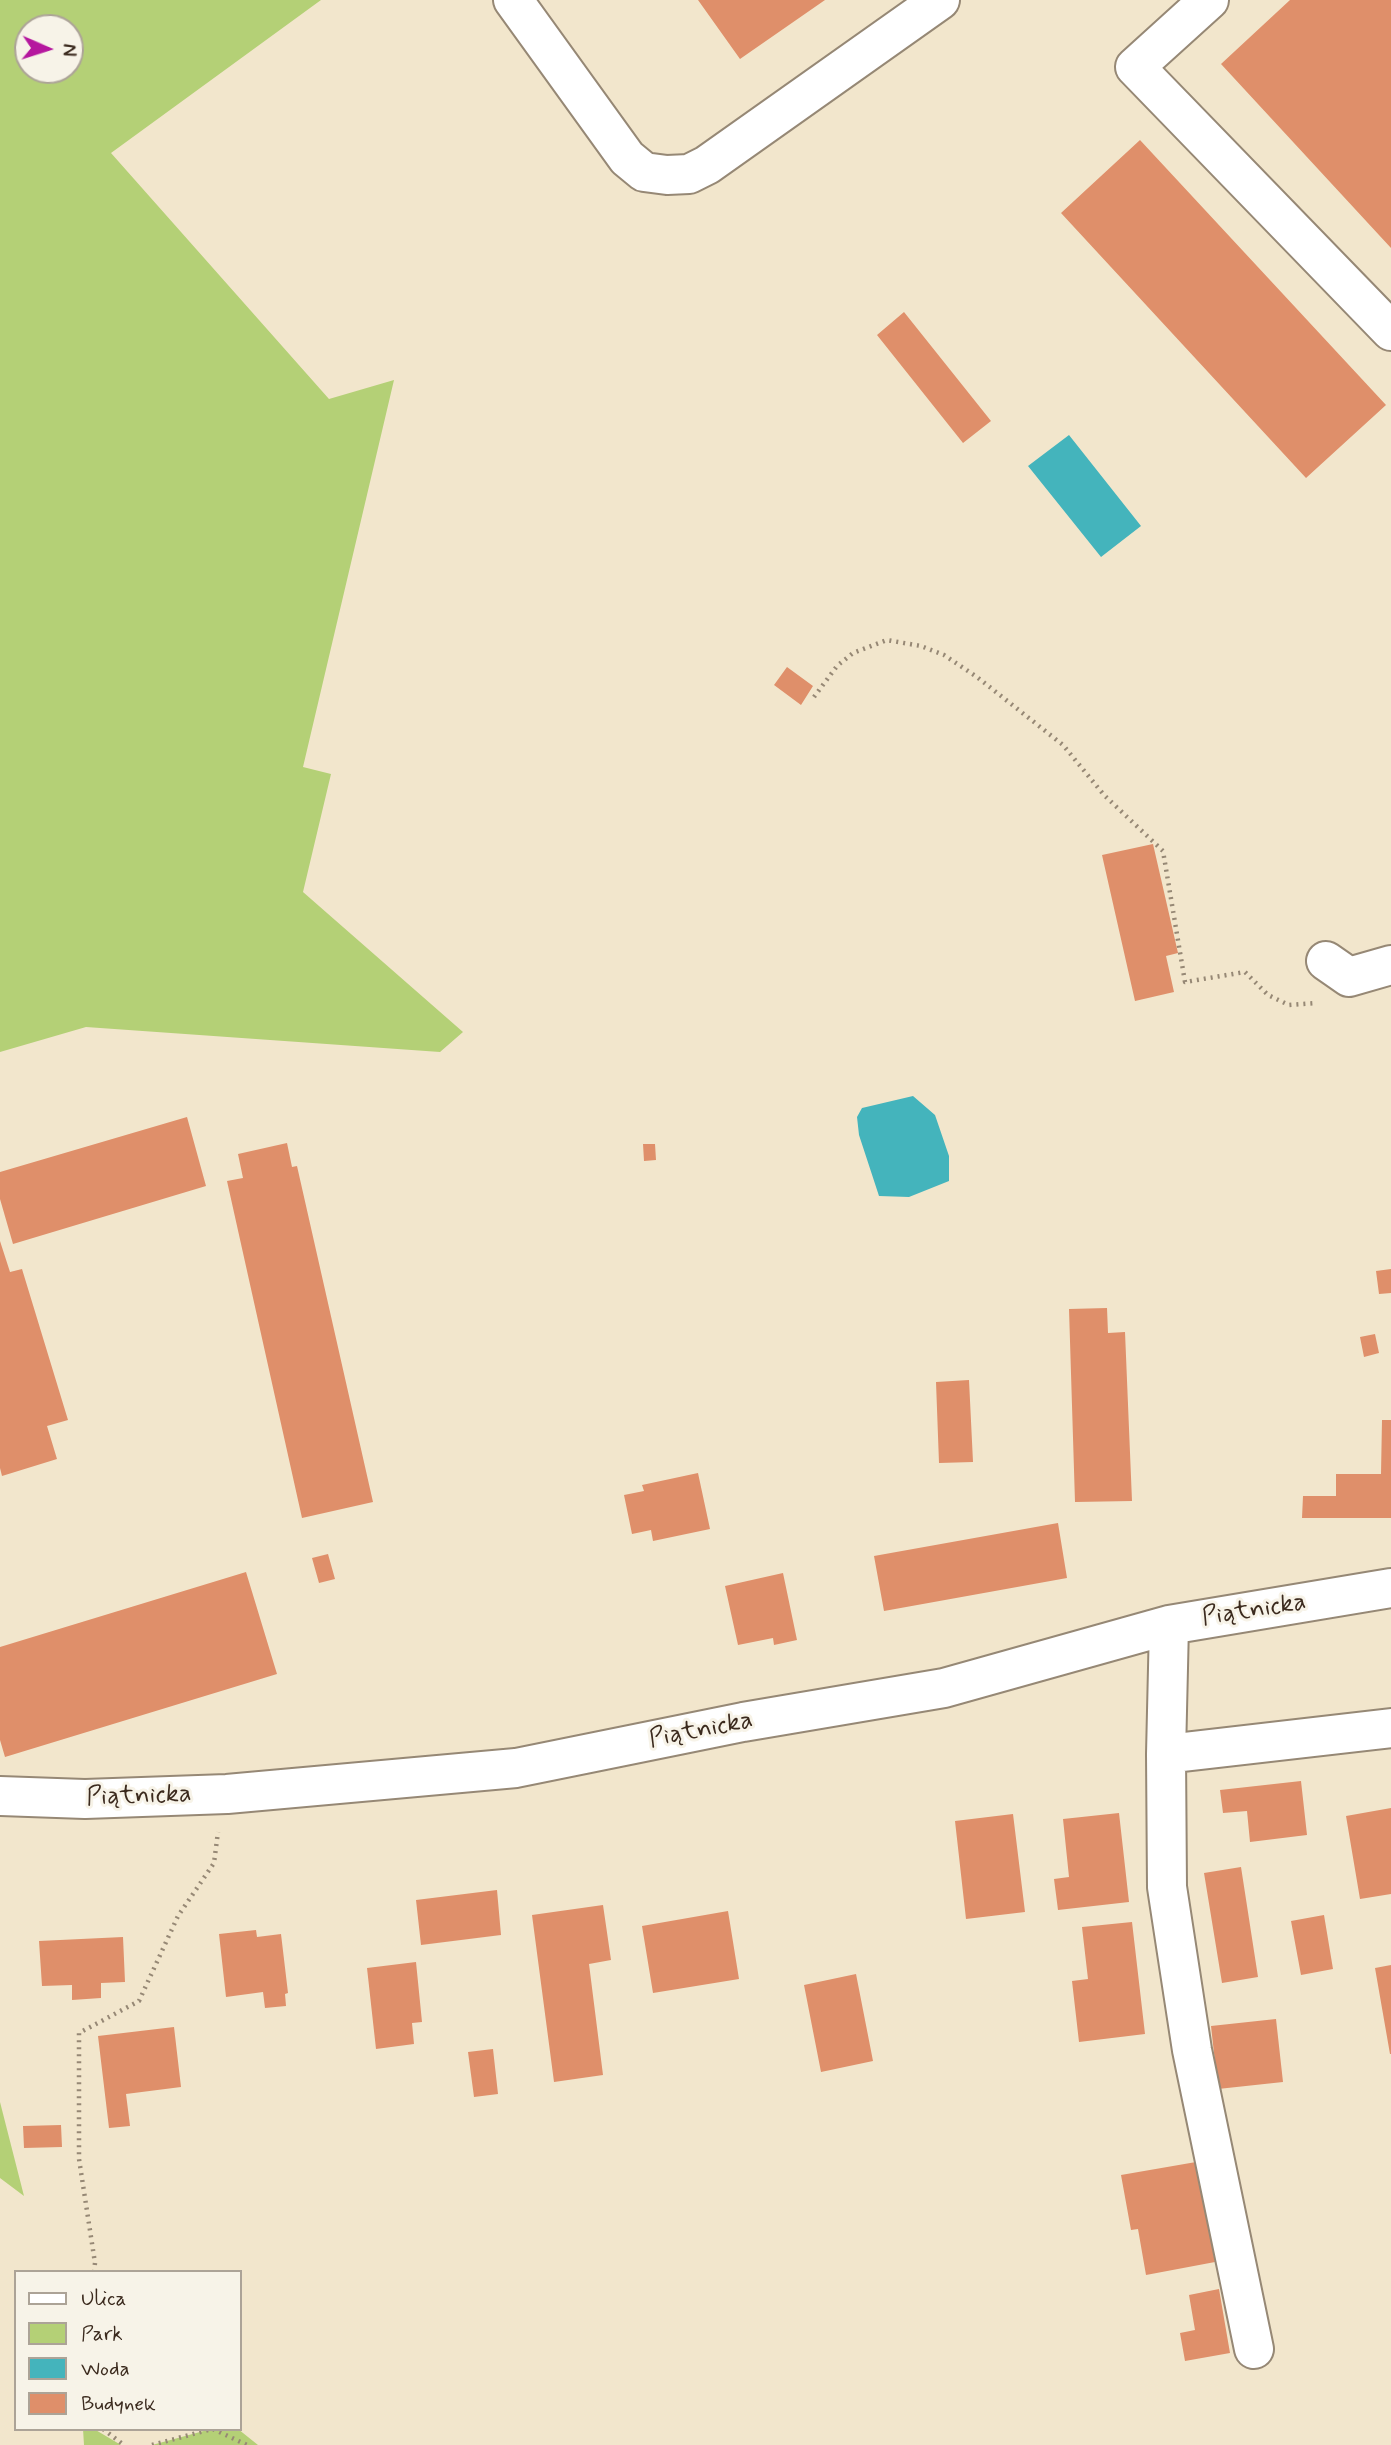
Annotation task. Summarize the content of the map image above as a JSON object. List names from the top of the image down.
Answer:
{
  "streets": {
    "street": ["Piątnicka"]
  },
  "legend": [
    "Ulica",
    "Park",
    "Woda",
    "Budynek"
  ],
  "north": "right"
}
